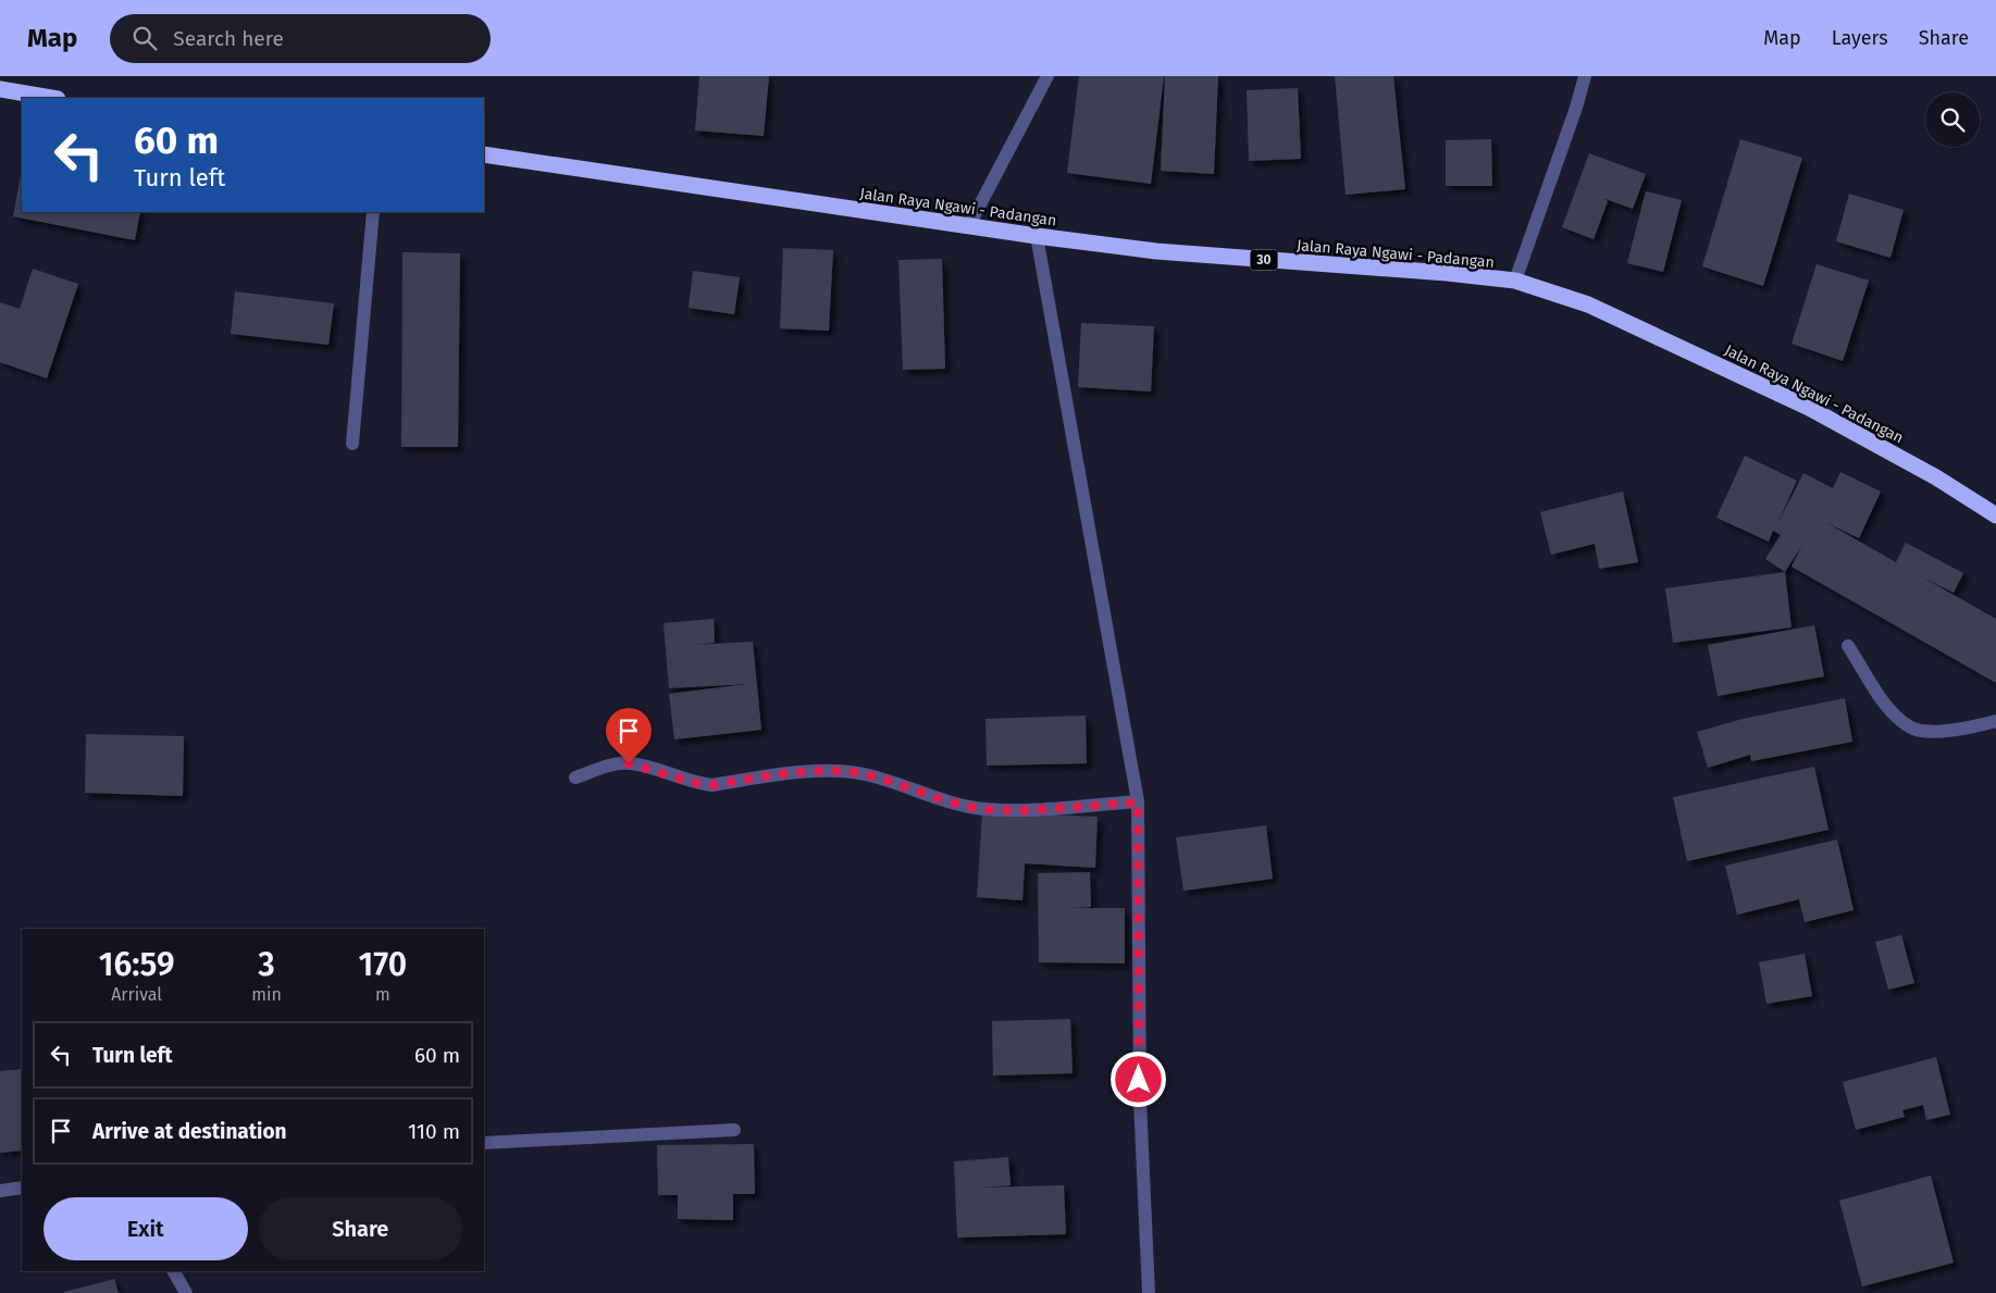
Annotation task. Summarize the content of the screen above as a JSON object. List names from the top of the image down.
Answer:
{
  "streets": {
    "highway": ["Jalan Raya Ngawi - Padangan", "30"]
  },
  "page": {
    "header": "Map",
    "search": "Search here",
    "nav": ["Map", "Layers", "Share"],
    "turn": ["60 m", "Turn left"],
    "eta": [
      "16:59",
      "Arrival",
      "3",
      "min",
      "170",
      "m"
    ],
    "list": [
      {
        "name": "Turn left",
        "value": "60 m"
      },
      {
        "name": "Arrive at destination",
        "value": "110 m"
      }
    ],
    "buttons": ["Exit", "Share"]
  }
}
